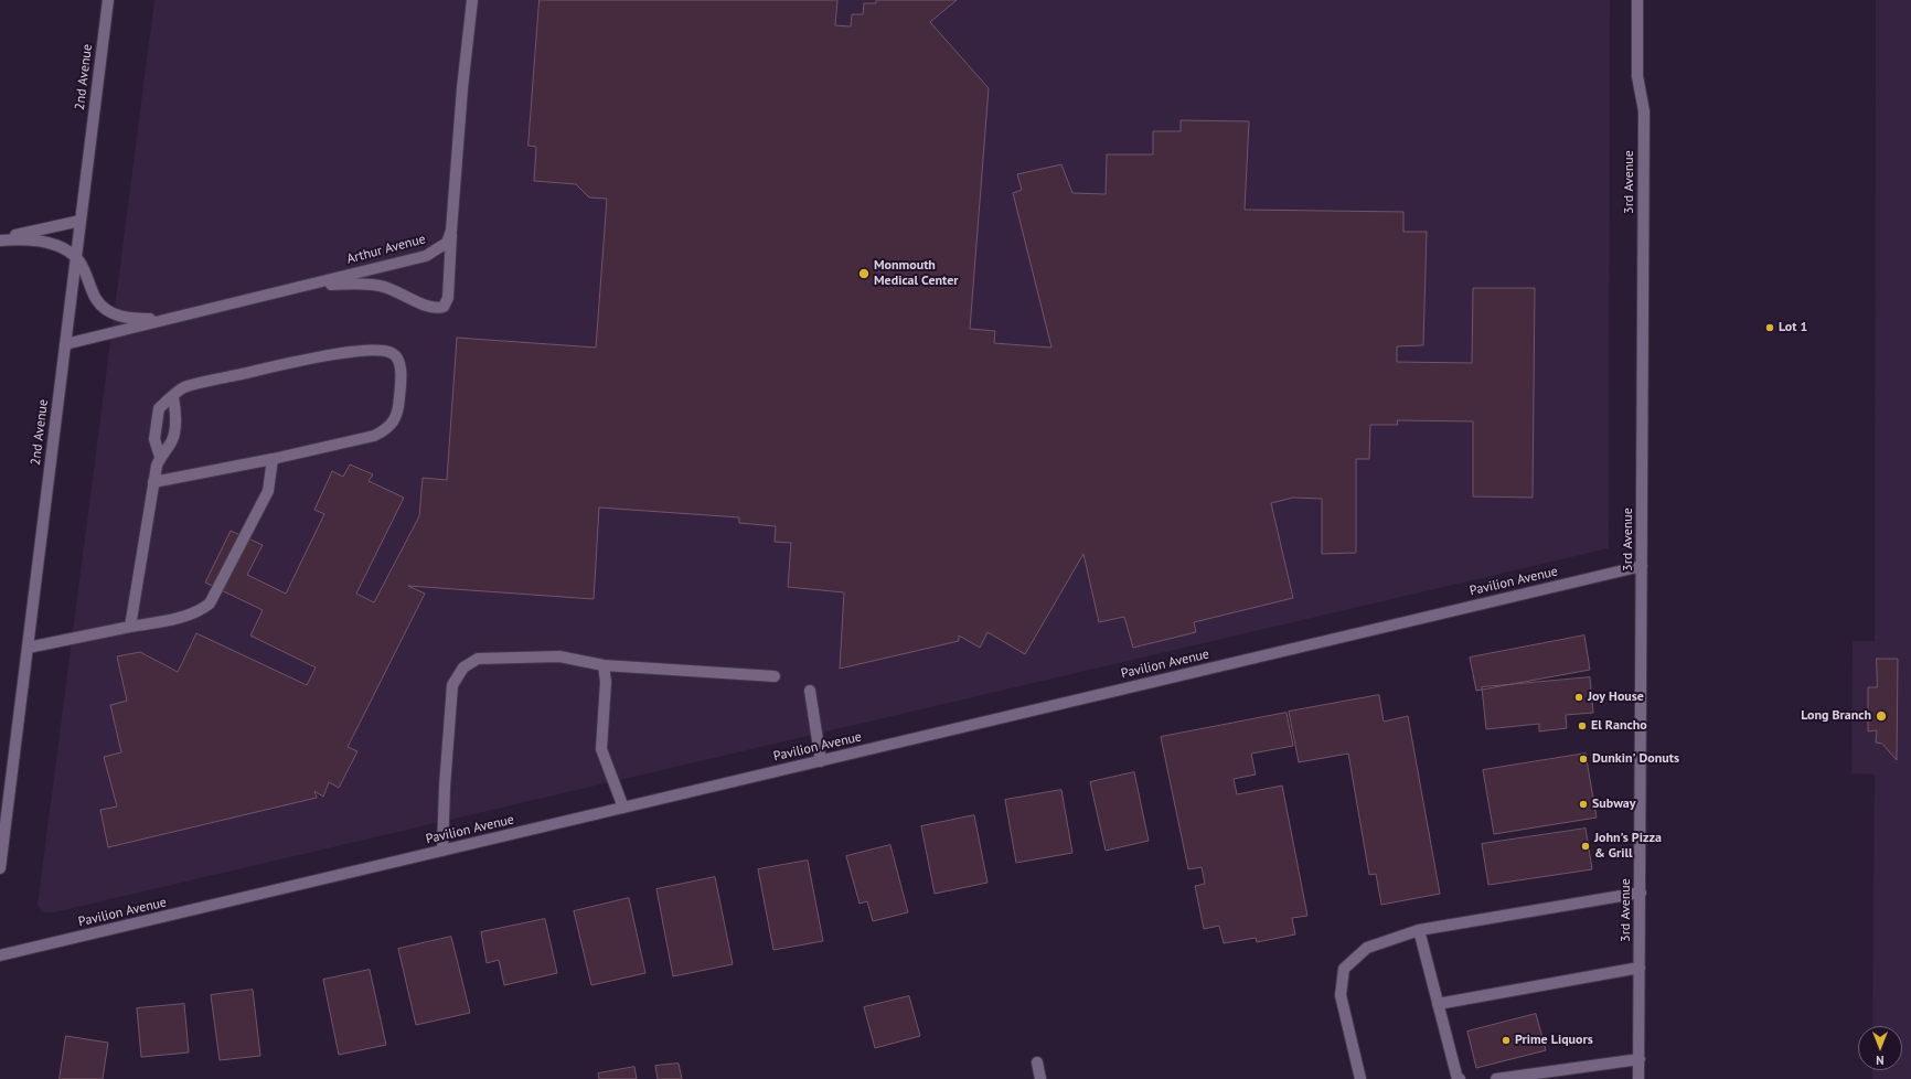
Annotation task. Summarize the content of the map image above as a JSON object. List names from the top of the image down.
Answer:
{
  "streets": {
    "street": [
      "2nd Avenue",
      "3rd Avenue",
      "Arthur Avenue",
      "Pavilion Avenue"
    ]
  },
  "crossings": [
    ["2nd Avenue", "Arthur Avenue"],
    ["3rd Avenue", "Pavilion Avenue"]
  ],
  "places": [
    "Monmouth Medical Center",
    "Lot 1",
    "Joy House",
    "Long Branch",
    "El Rancho",
    "Dunkin' Donuts",
    "Subway",
    "John's Pizza & Grill",
    "Prime Liquors"
  ],
  "north": "bottom"
}
